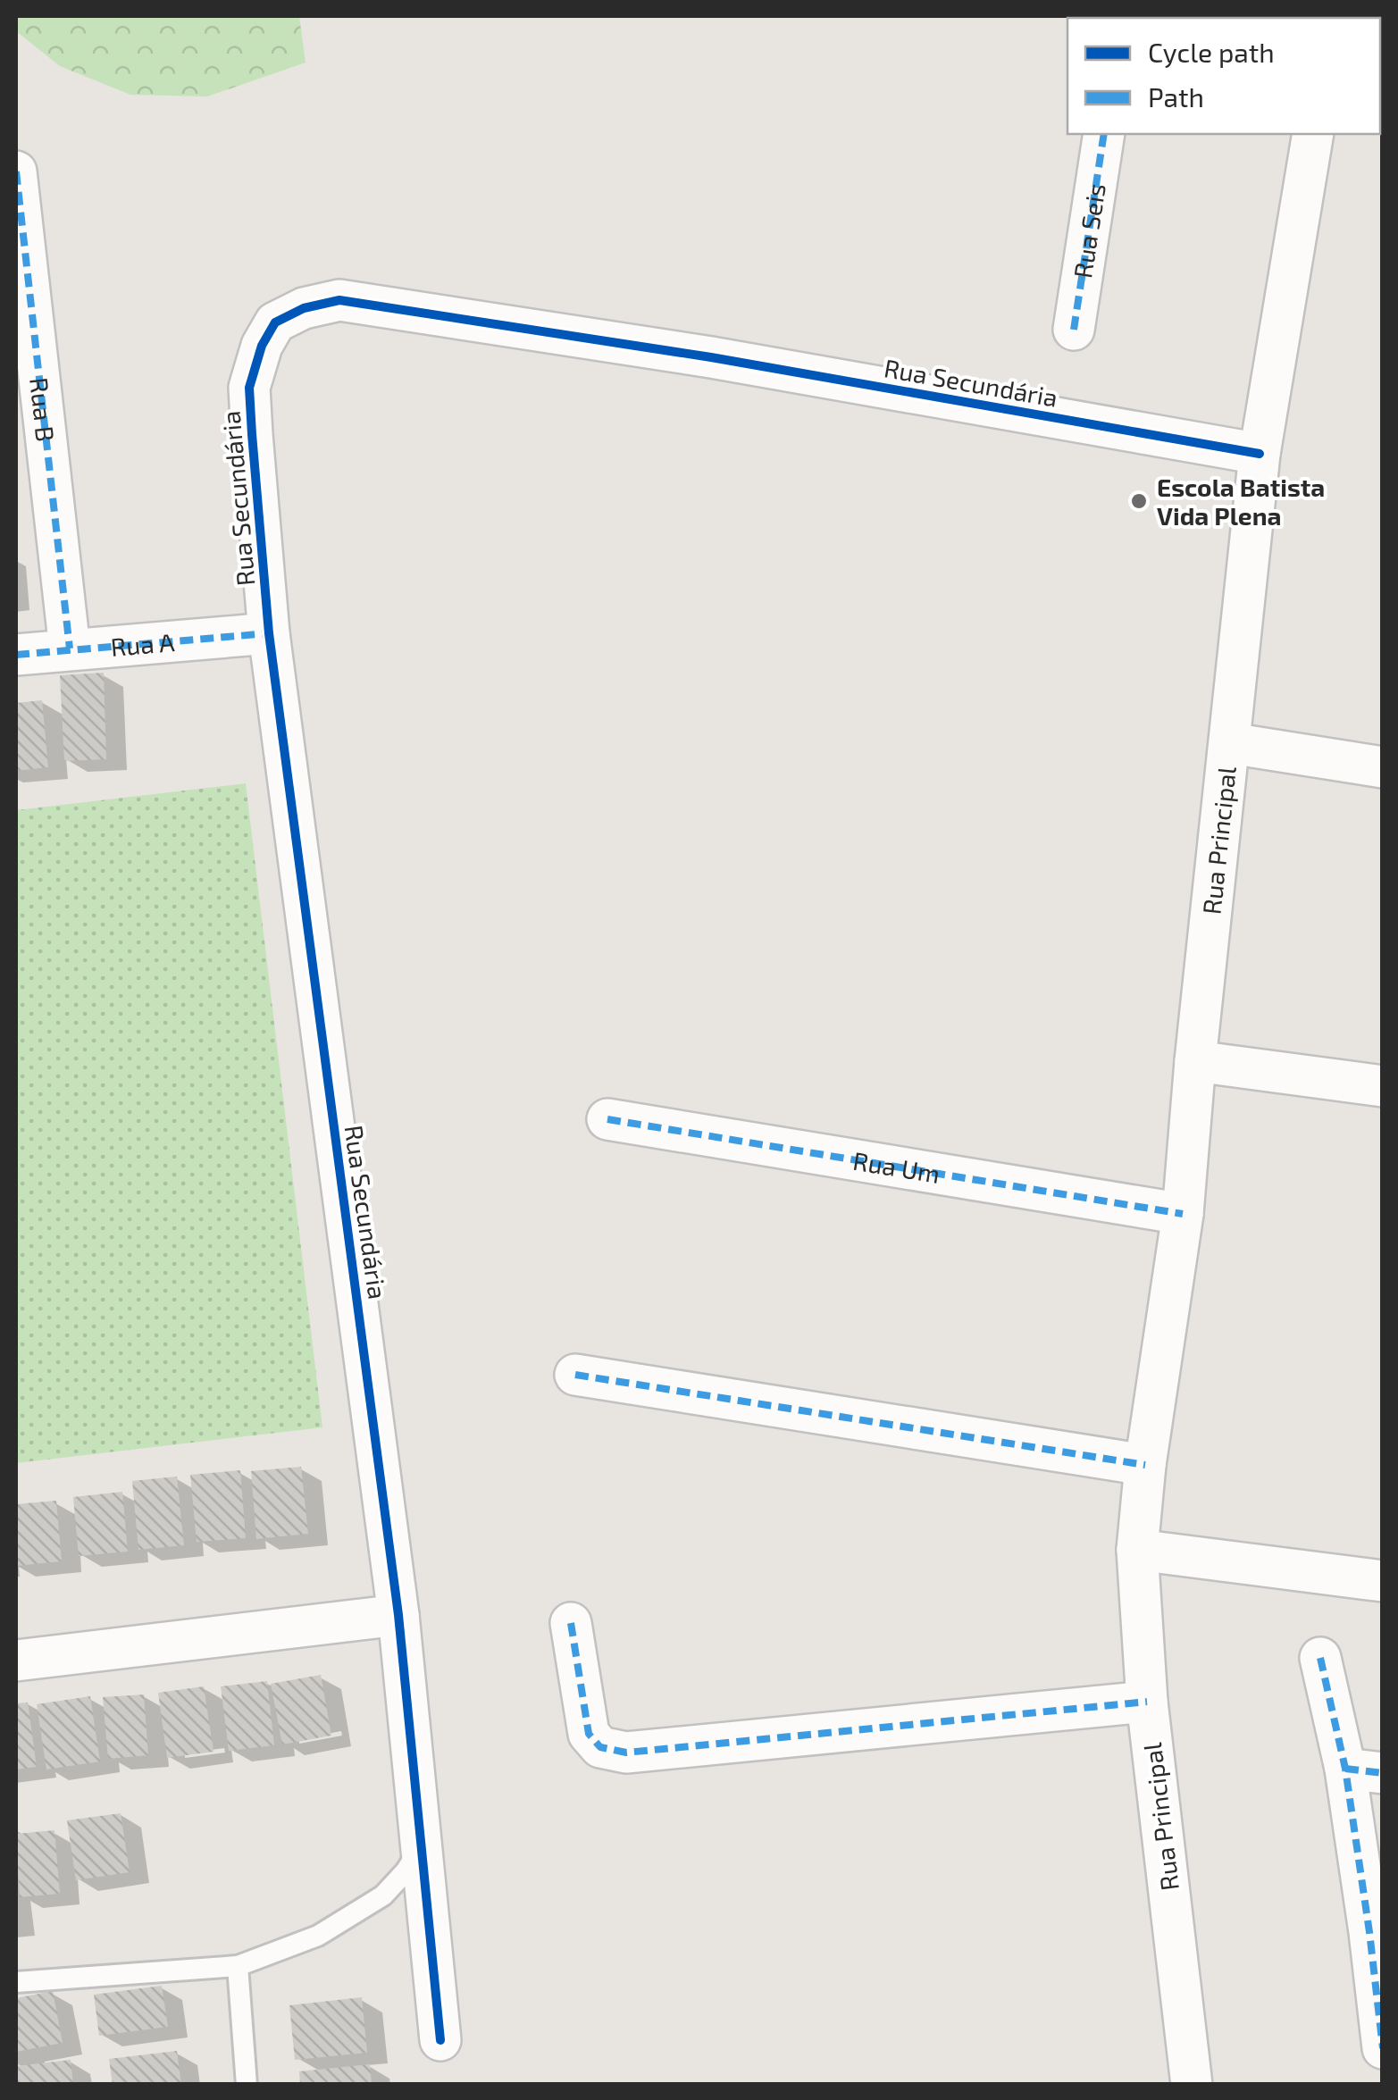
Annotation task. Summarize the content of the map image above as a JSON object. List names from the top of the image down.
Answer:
{
  "streets": {
    "street": [
      "Rua Seis",
      "Rua Secundária",
      "Rua B",
      "Rua A",
      "Rua Principal",
      "Rua Um"
    ]
  },
  "crossings": [
    ["Rua Secundária", "Rua A"],
    ["Rua Secundária", "Rua Principal"],
    ["Rua B", "Rua A"],
    ["Rua Principal", "Rua Um"]
  ],
  "places": ["Escola Batista Vida Plena"],
  "legend": ["Cycle path", "Path"]
}
